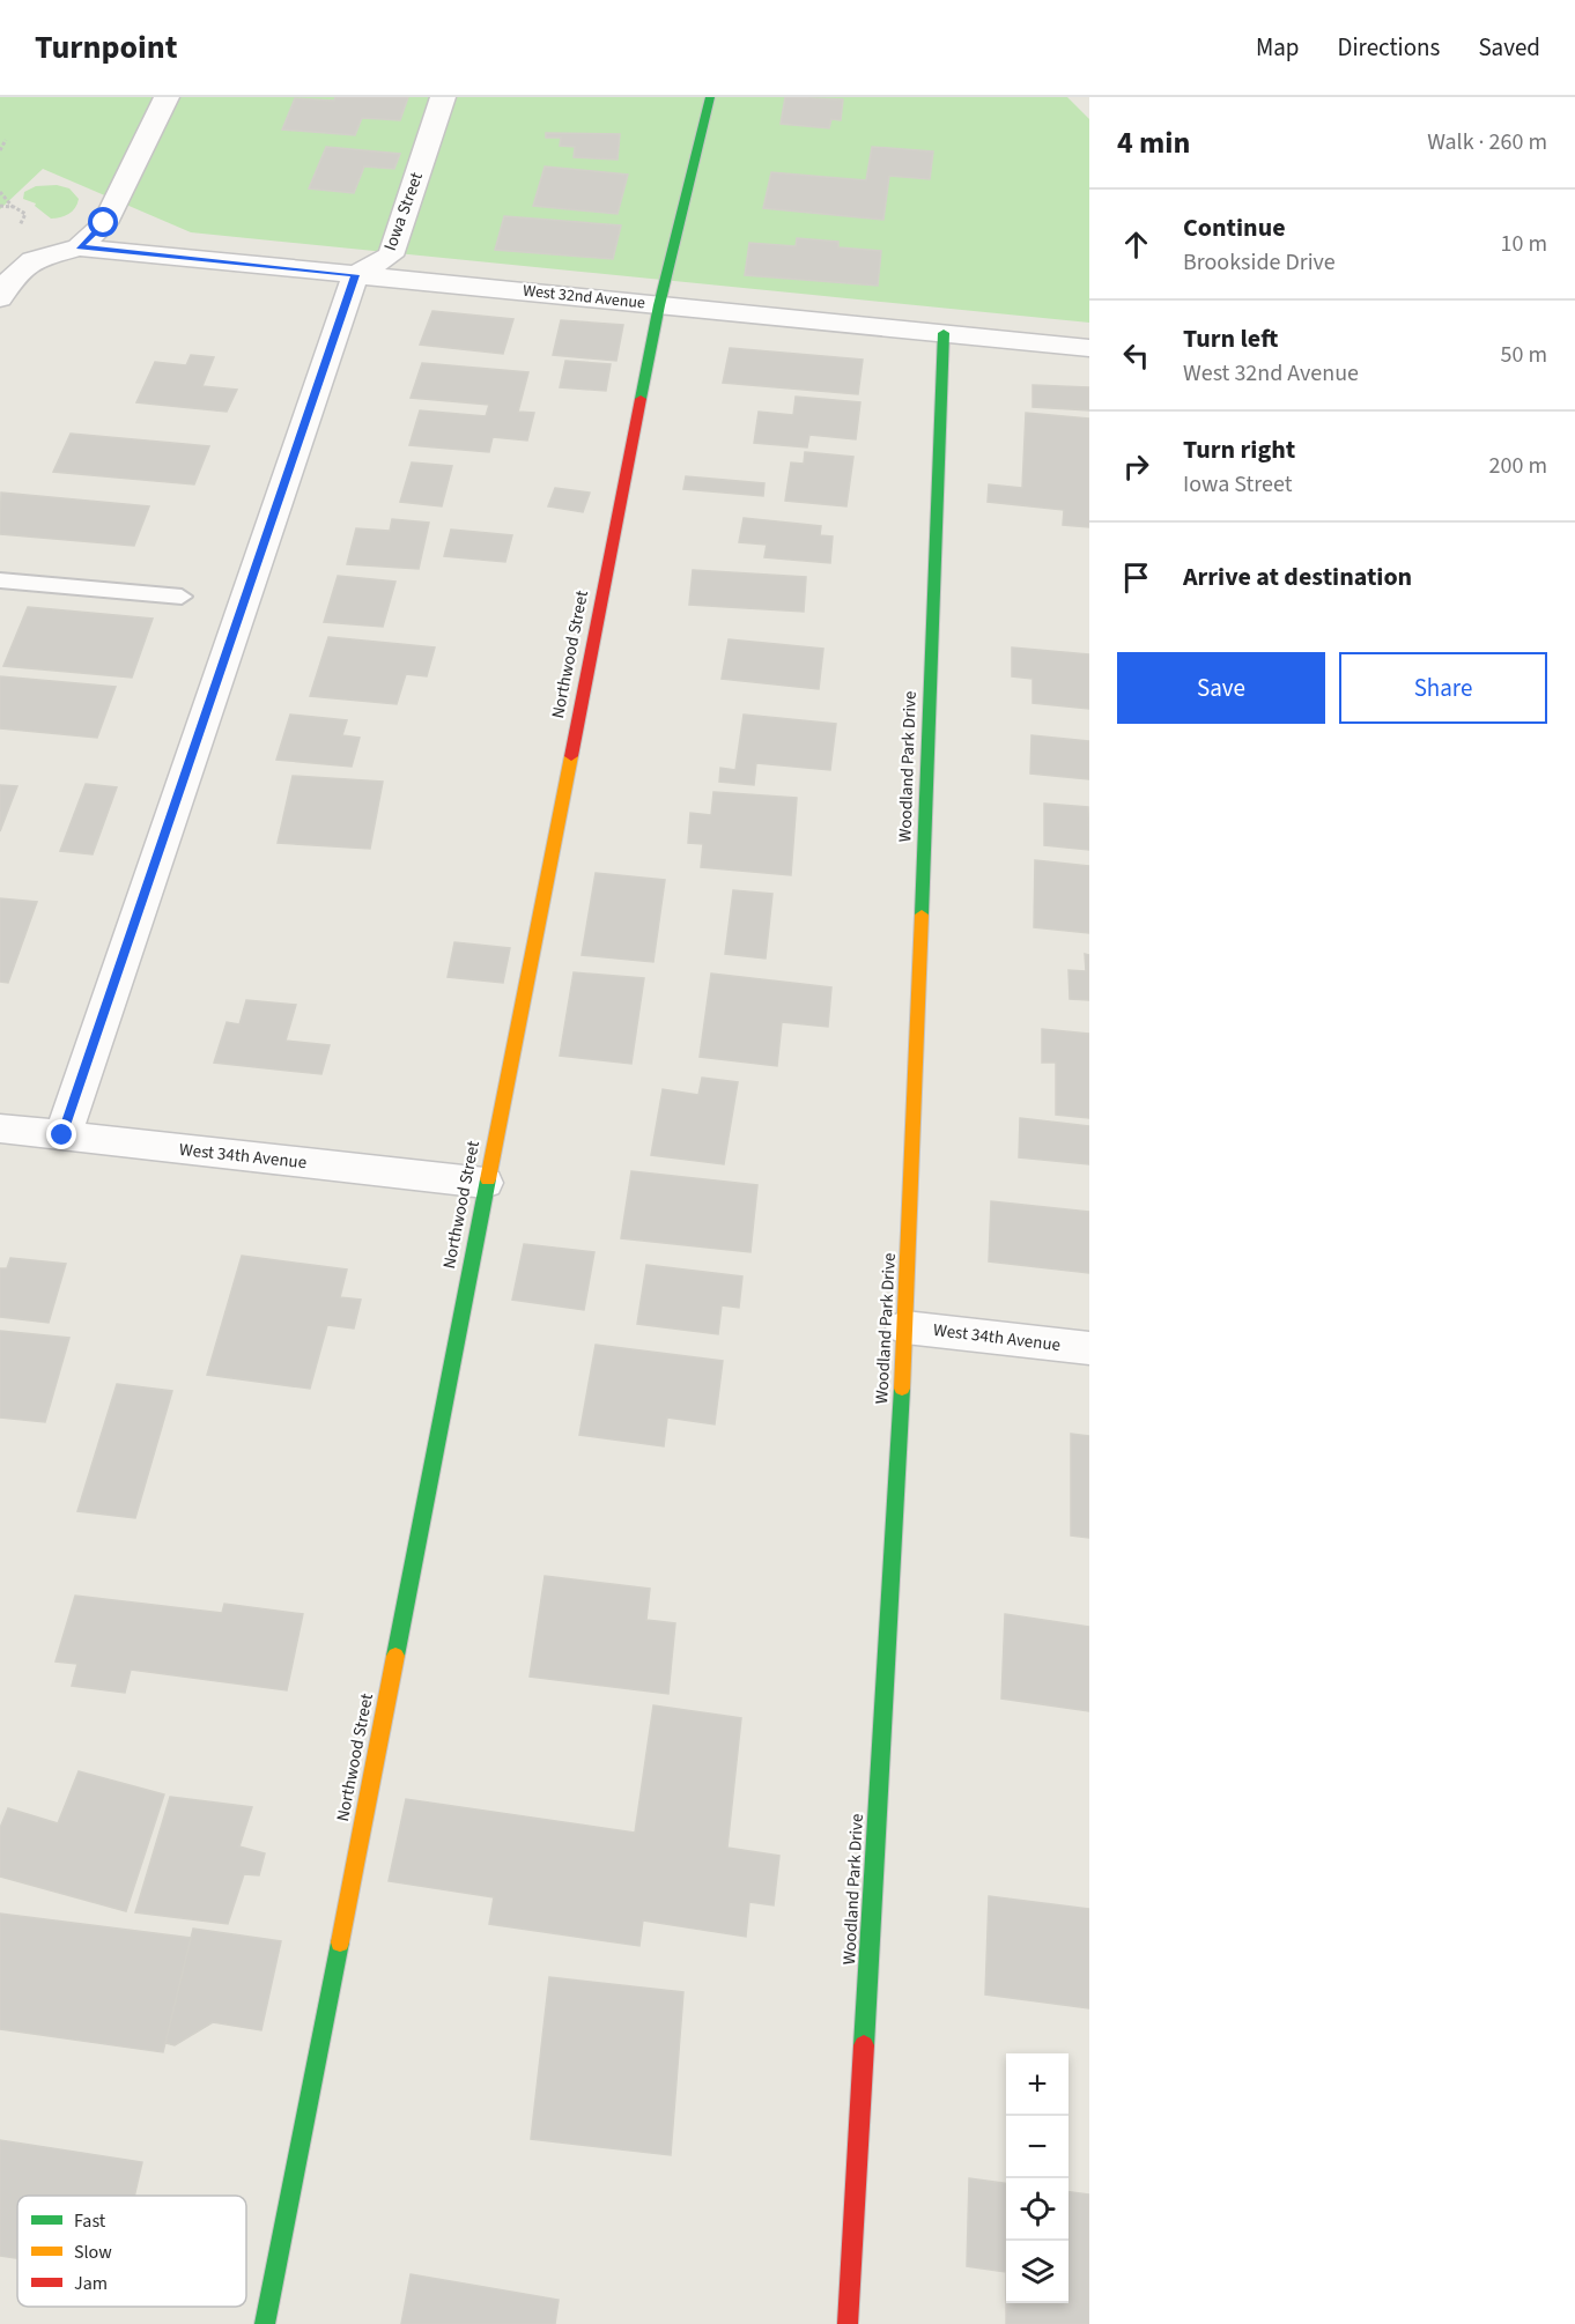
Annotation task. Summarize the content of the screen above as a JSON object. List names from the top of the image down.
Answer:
{
  "streets": {
    "street": [
      "Iowa Street",
      "West 32nd Avenue",
      "Northwood Street",
      "Woodland Park Drive",
      "West 34th Avenue"
    ]
  },
  "crossings": [
    ["Iowa Street", "West 32nd Avenue"],
    ["West 32nd Avenue", "Northwood Street"],
    ["West 32nd Avenue", "Woodland Park Drive"],
    ["Northwood Street", "West 34th Avenue"],
    ["Woodland Park Drive", "West 34th Avenue"]
  ],
  "legend": ["Fast", "Slow", "Jam"],
  "page": {
    "header": "Turnpoint",
    "nav": ["Map", "Directions", "Saved"],
    "heading": ["4 min", "Walk · 260 m"],
    "list": [
      ["Continue", "Brookside Drive", "10 m"],
      ["Turn left", "West 32nd Avenue", "50 m"],
      ["Turn right", "Iowa Street", "200 m"],
      "Arrive at destination"
    ],
    "buttons": ["Save", "Share"],
    "map_buttons": ["+", "−"]
  }
}
